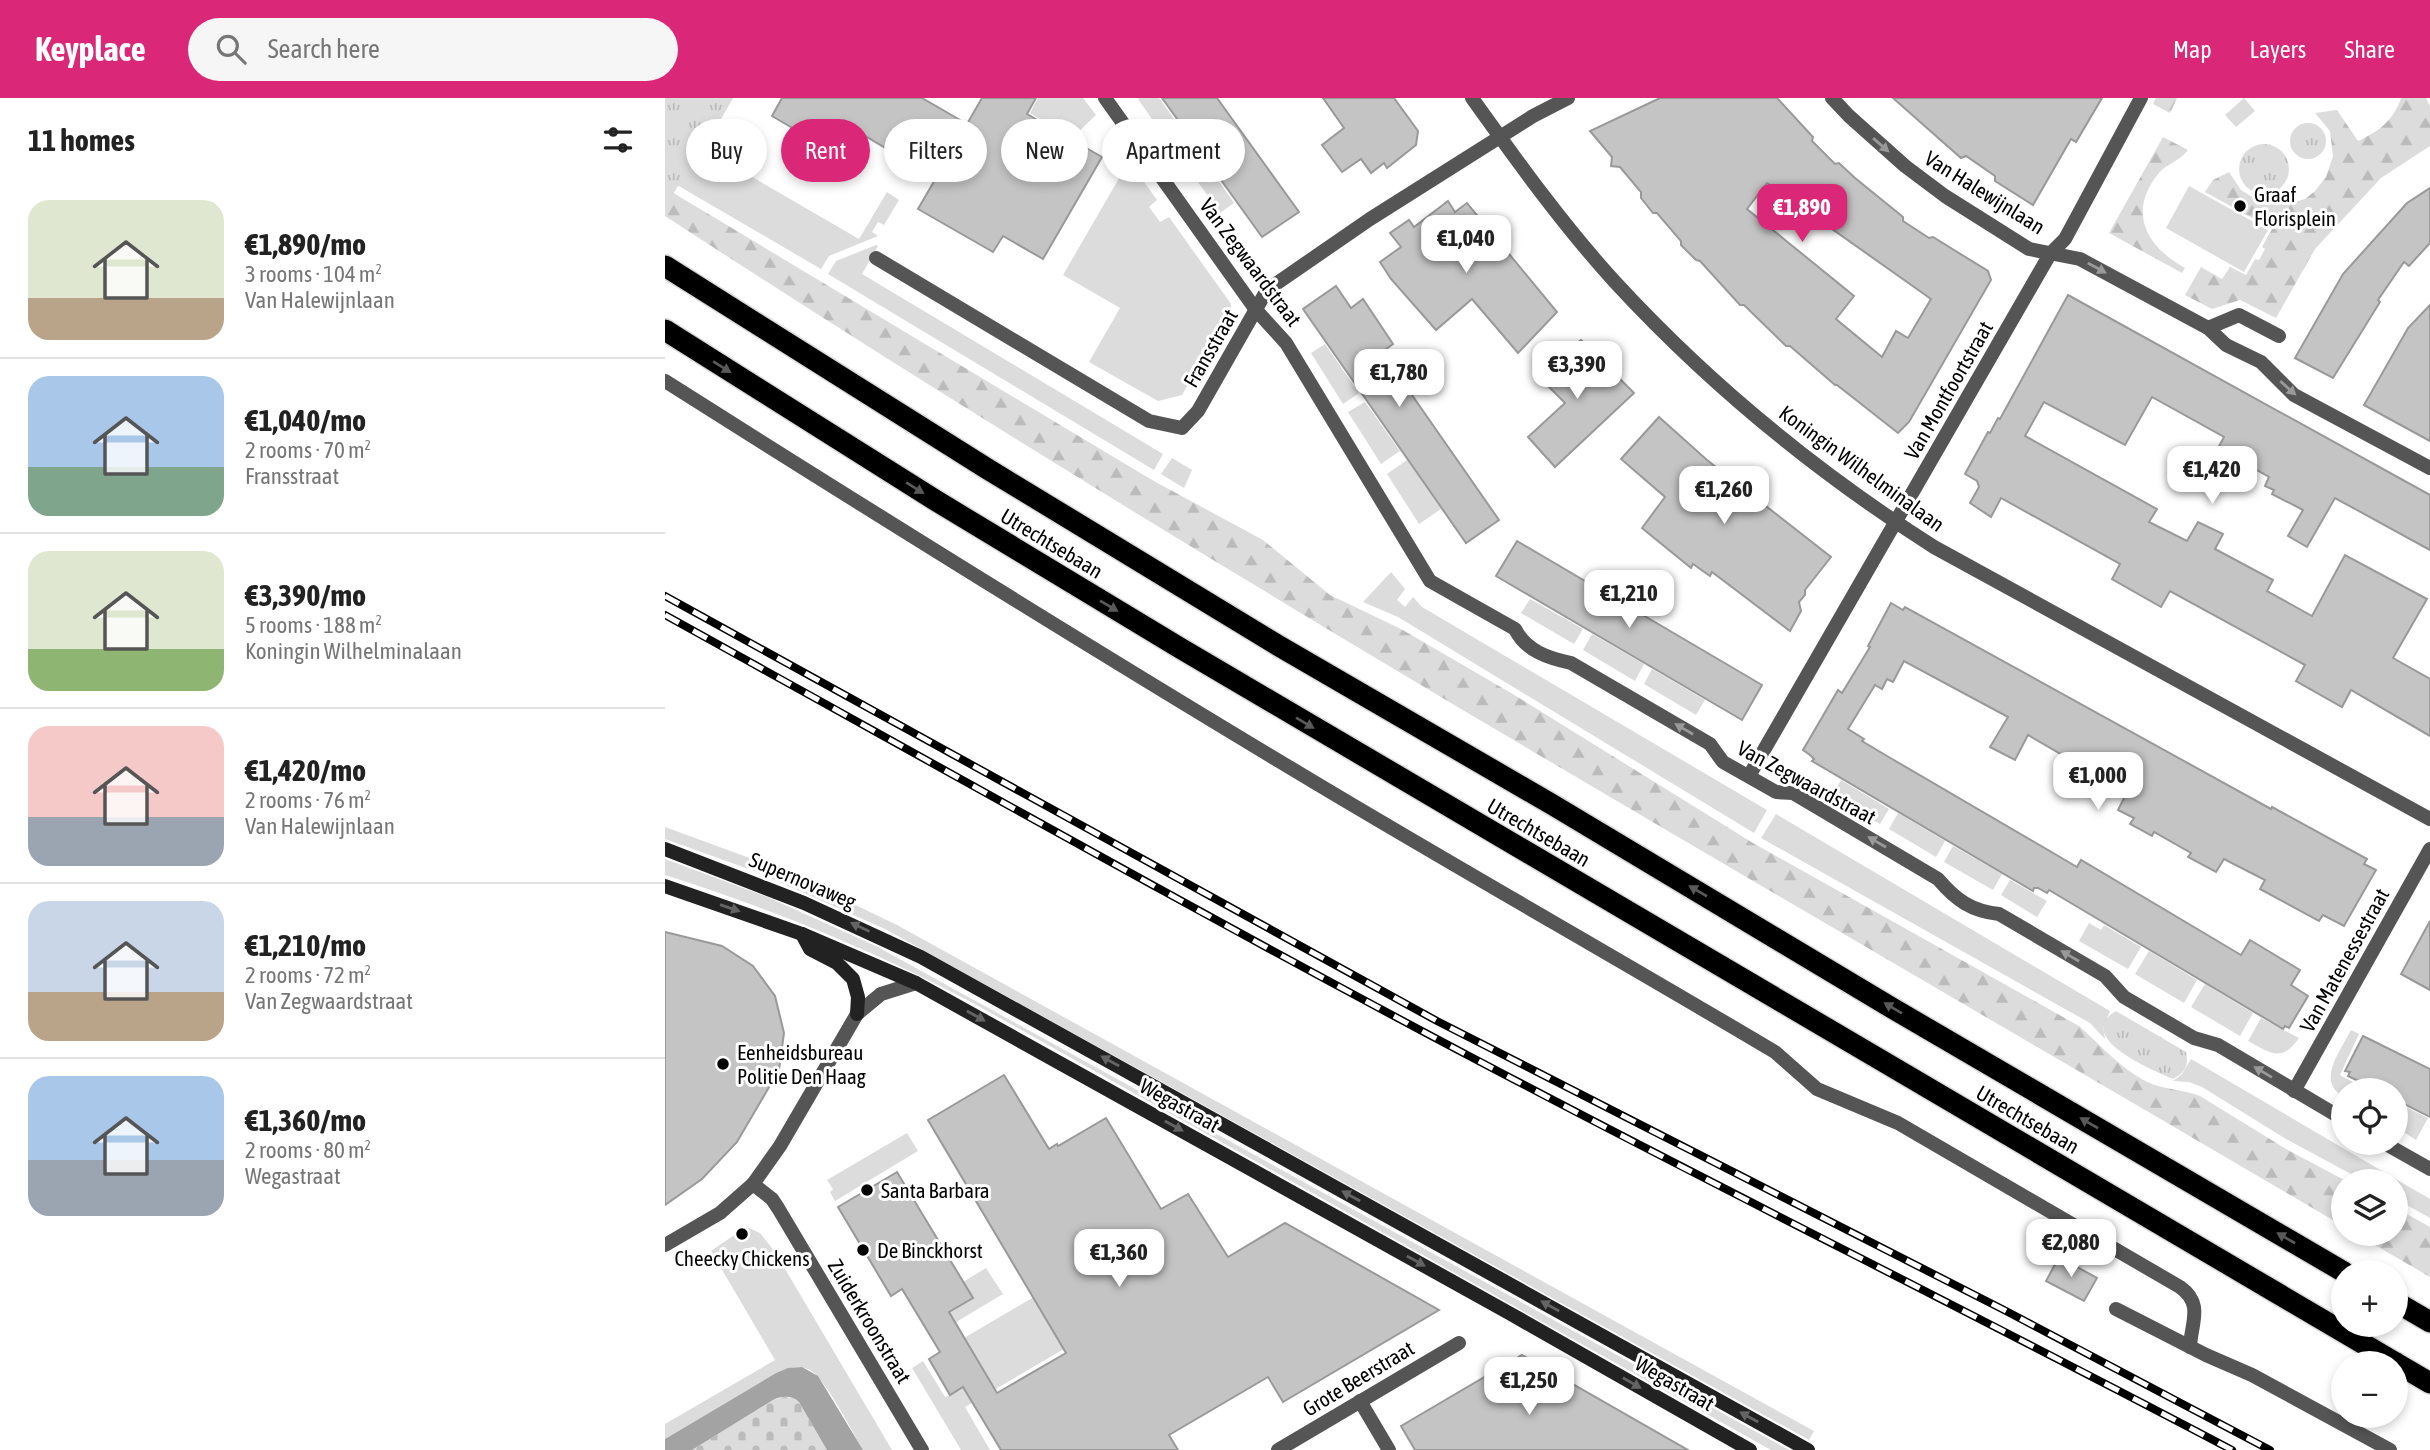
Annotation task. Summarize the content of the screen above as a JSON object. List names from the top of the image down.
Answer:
{
  "streets": {
    "highway": ["Utrechtsebaan"],
    "main road": ["Supernovaweg", "Wegastraat"],
    "street": [
      "Van Halewijnlaan",
      "Van Zegwaardstraat",
      "Fransstraat",
      "Van Montfoortstraat",
      "Koningin Wilhelminalaan",
      "Van Matenessestraat",
      "Zuiderkroonstraat",
      "Grote Beerstraat"
    ]
  },
  "crossings": [
    ["Van Halewijnlaan", "Van Montfoortstraat"],
    ["Van Zegwaardstraat", "Fransstraat"],
    ["Van Zegwaardstraat", "Van Montfoortstraat"],
    ["Van Zegwaardstraat", "Van Matenessestraat"],
    ["Fransstraat", "Koningin Wilhelminalaan"],
    ["Van Montfoortstraat", "Koningin Wilhelminalaan"],
    ["Supernovaweg", "Wegastraat"]
  ],
  "one_way": ["Van Halewijnlaan", "Van Zegwaardstraat"],
  "places": [
    "Graaf Florisplein",
    "Eenheidsbureau Politie Den Haag",
    "Santa Barbara",
    "Cheecky Chickens",
    "De Binckhorst"
  ],
  "page": {
    "header": "Keyplace",
    "search": "Search here",
    "nav": ["Map", "Layers", "Share"],
    "heading": "11 homes",
    "chip": [
      "Buy",
      "Rent",
      "Filters",
      "New",
      "Apartment"
    ],
    "list": [
      {
        "name": "€1,890/mo",
        "note": "3 rooms · 104 m² · Van Halewijnlaan"
      },
      {
        "name": "€1,040/mo",
        "note": "2 rooms · 70 m² · Fransstraat"
      },
      {
        "name": "€3,390/mo",
        "note": "5 rooms · 188 m² · Koningin Wilhelminalaan"
      },
      {
        "name": "€1,420/mo",
        "note": "2 rooms · 76 m² · Van Halewijnlaan"
      },
      {
        "name": "€1,210/mo",
        "note": "2 rooms · 72 m² · Van Zegwaardstraat"
      },
      {
        "name": "€1,360/mo",
        "note": "2 rooms · 80 m² · Wegastraat"
      }
    ],
    "price": [
      "€1,890",
      "€1,040",
      "€3,390",
      "€1,780",
      "€1,420",
      "€1,260",
      "€1,210",
      "€1,000",
      "€2,080",
      "€1,360",
      "€1,250"
    ],
    "map_buttons": ["+", "−"]
  }
}
